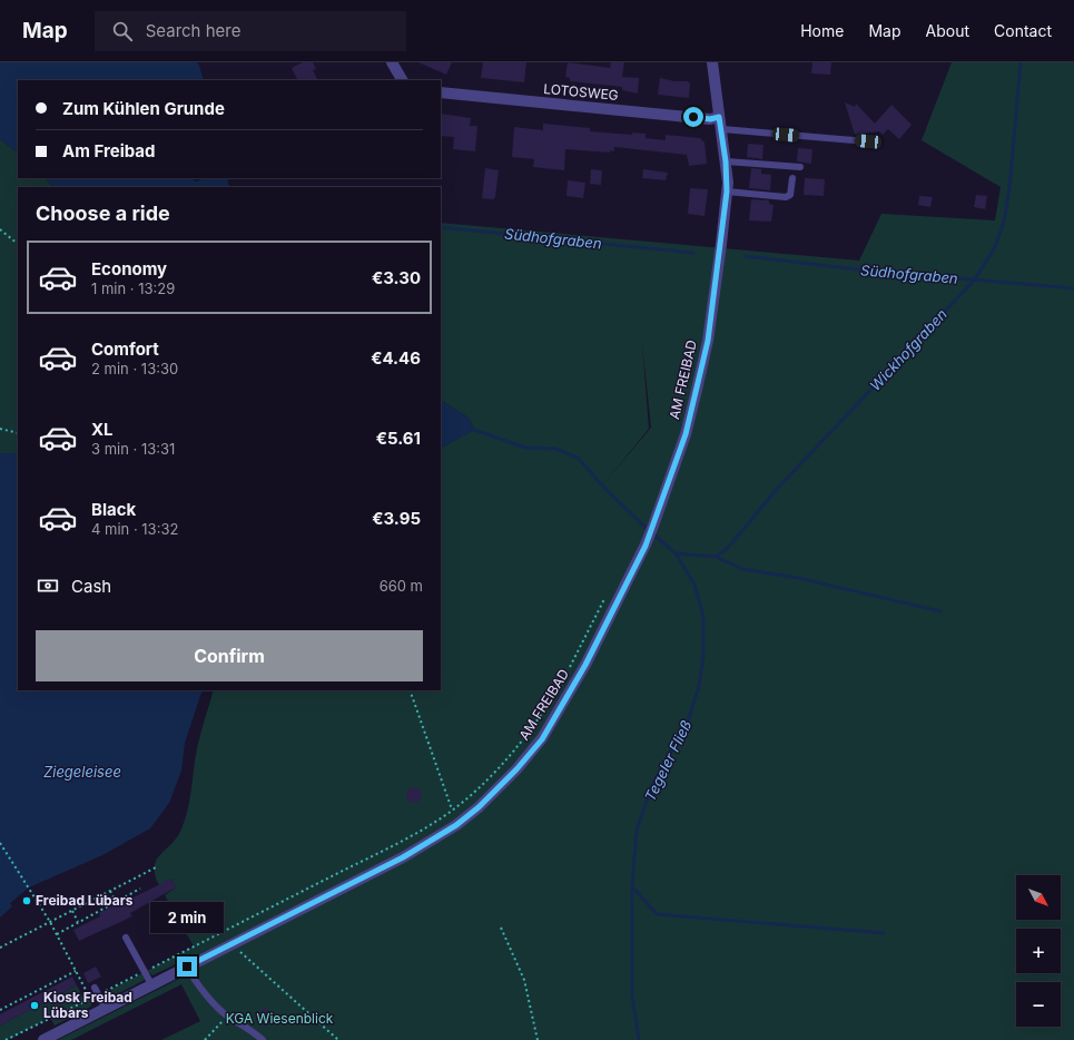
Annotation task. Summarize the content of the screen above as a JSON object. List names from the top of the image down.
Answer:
{
  "streets": {
    "street": ["LOTOSWEG", "AM FREIBAD"]
  },
  "crossings": [
    ["LOTOSWEG", "AM FREIBAD"]
  ],
  "water": [
    "Südhofgraben",
    "Wickhofgraben",
    "Tegeler Fließ",
    "Ziegeleisee"
  ],
  "parks": ["KGA Wiesenblick"],
  "places": ["Freibad Lübars", "Kiosk Freibad Lübars"],
  "north": "bottom right",
  "page": {
    "header": "Map",
    "search": "Search here",
    "nav": [
      "Home",
      "Map",
      "About",
      "Contact"
    ],
    "banner": ["Zum Kühlen Grunde", "Am Freibad"],
    "heading": "Choose a ride",
    "list": [
      {
        "name": "Economy",
        "note": "1 min · 13:29",
        "value": "€3.30"
      },
      {
        "name": "Comfort",
        "note": "2 min · 13:30",
        "value": "€4.46"
      },
      {
        "name": "XL",
        "note": "3 min · 13:31",
        "value": "€5.61"
      },
      {
        "name": "Black",
        "note": "4 min · 13:32",
        "value": "€3.95"
      }
    ],
    "pay": ["Cash", "660 m"],
    "buttons": "Confirm",
    "map_buttons": ["+", "−"],
    "bubble": "2 min"
  }
}
